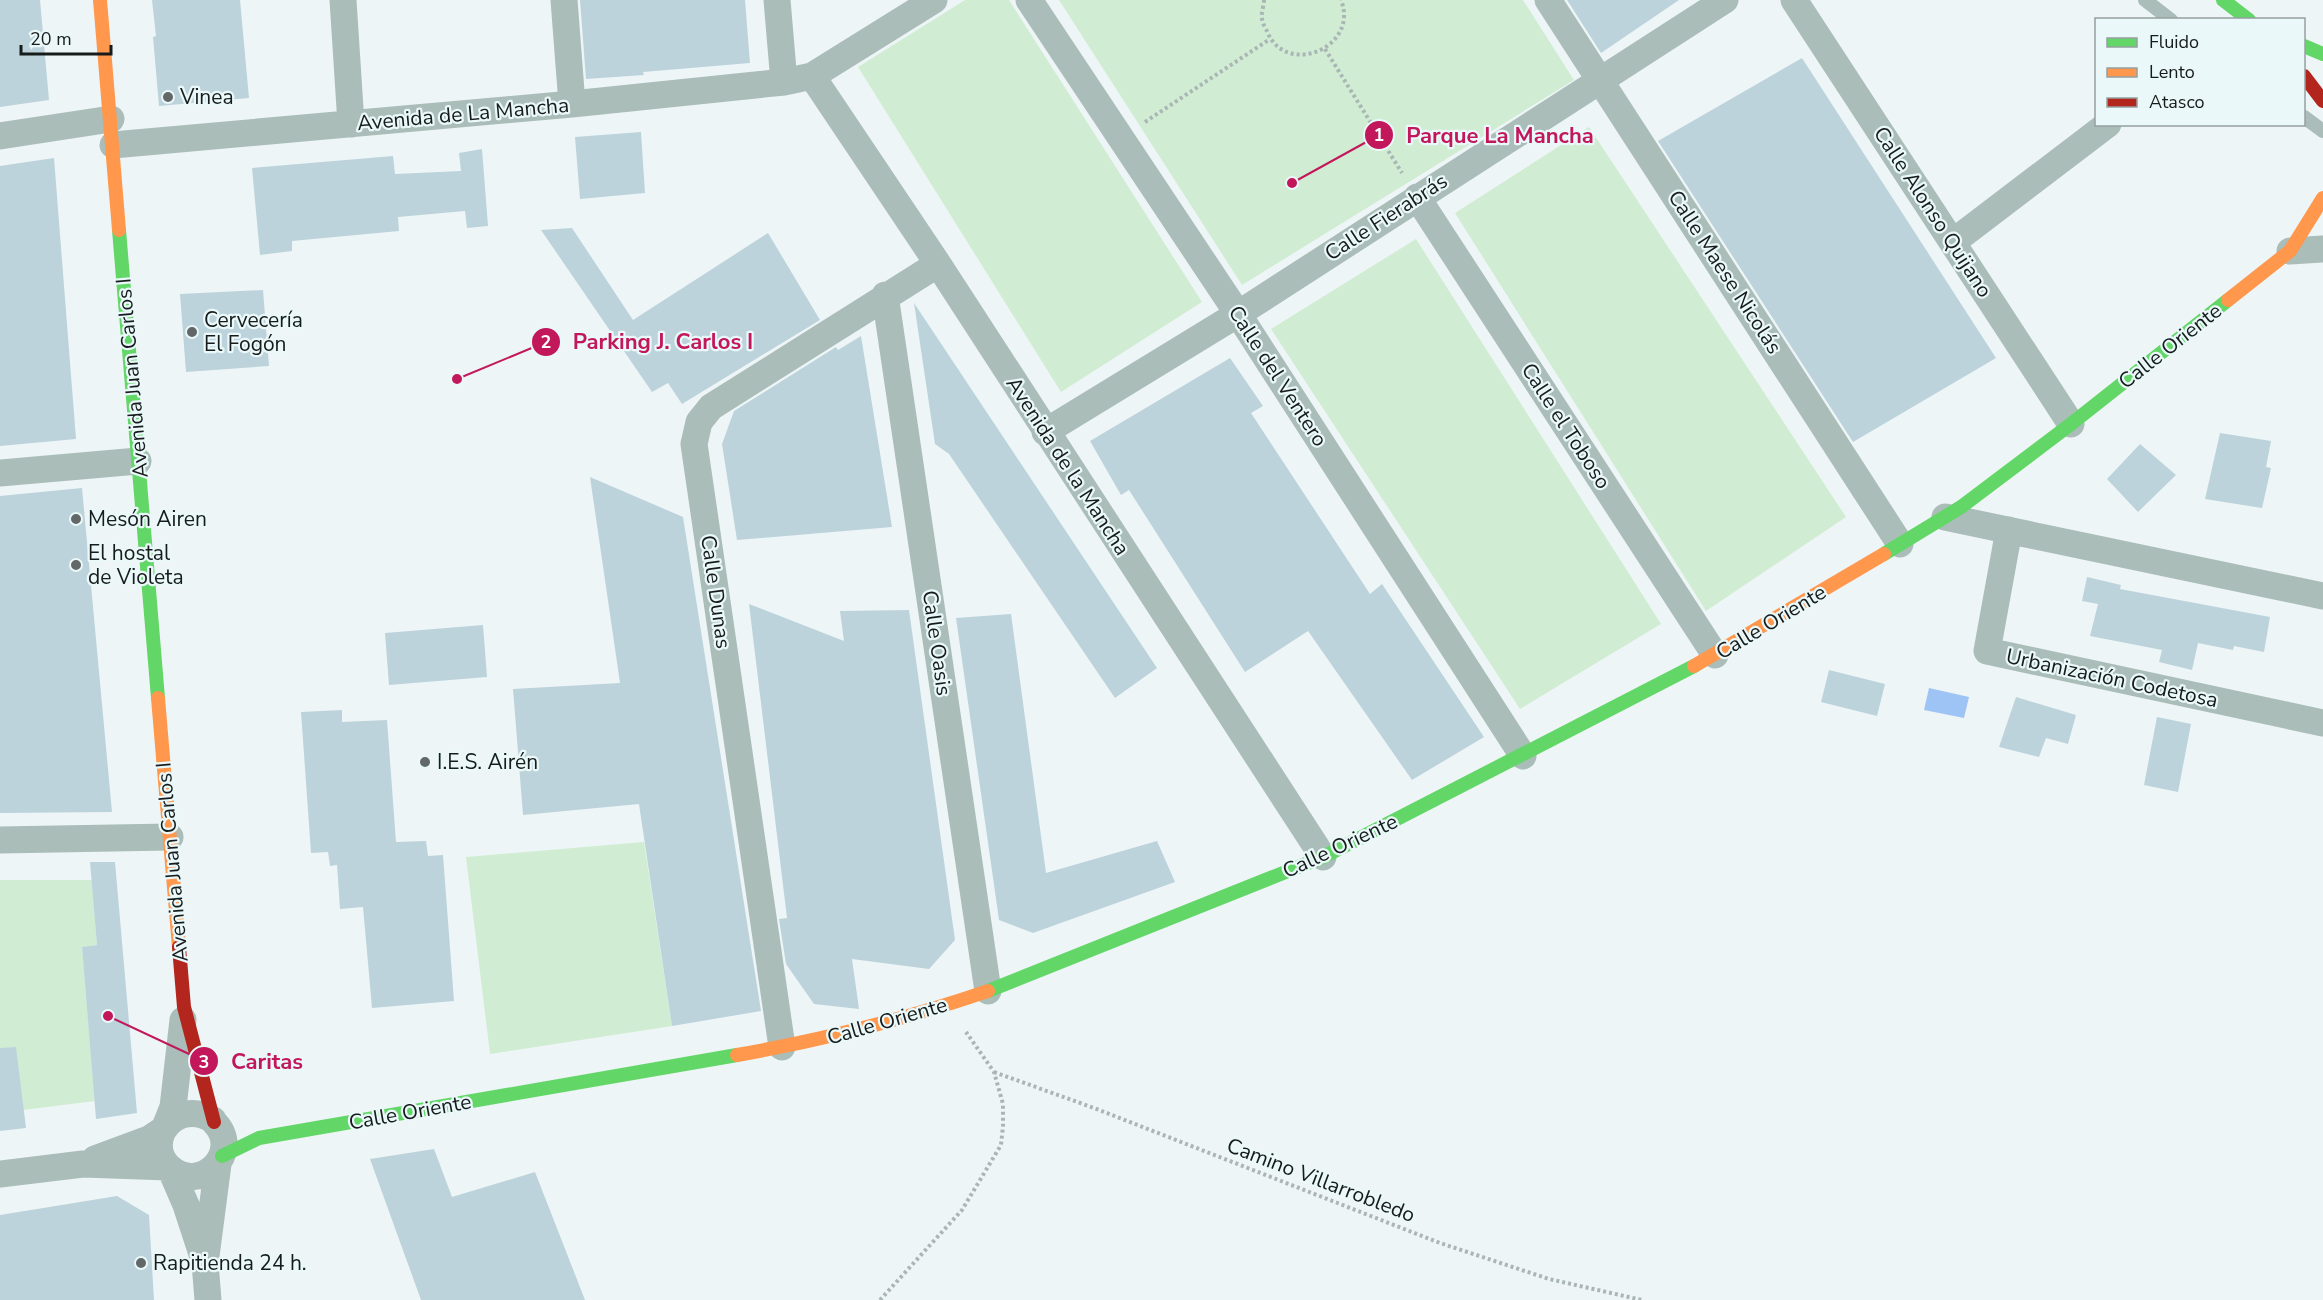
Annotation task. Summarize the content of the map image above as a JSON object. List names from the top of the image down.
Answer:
{
  "streets": {
    "main road": ["Calle Oriente", "Avenida Juan Carlos I"],
    "street": [
      "Avenida de La Mancha",
      "Calle Alonso Quijano",
      "Calle Fierabrás",
      "Calle Maese Nicolás",
      "Calle del Ventero",
      "Calle el Toboso",
      "Avenida de la Mancha",
      "Calle Dunas",
      "Calle Oasis",
      "Urbanización Codetosa"
    ],
    "path": ["Camino Villarrobledo"]
  },
  "crossings": [
    ["Avenida de La Mancha", "Avenida Juan Carlos I"],
    ["Avenida de La Mancha", "Avenida de la Mancha"],
    ["Calle Alonso Quijano", "Calle Oriente"],
    ["Calle Fierabrás", "Calle Maese Nicolás"],
    ["Calle Fierabrás", "Calle del Ventero"],
    ["Calle Fierabrás", "Calle el Toboso"],
    ["Calle Fierabrás", "Avenida de la Mancha"],
    ["Calle Maese Nicolás", "Calle Oriente"],
    ["Calle Oriente", "Calle del Ventero"],
    ["Calle Oriente", "Avenida Juan Carlos I"],
    ["Calle Oriente", "Calle el Toboso"],
    ["Calle Oriente", "Avenida de la Mancha"],
    ["Calle Oriente", "Calle Dunas"],
    ["Calle Oriente", "Calle Oasis"],
    ["Avenida de la Mancha", "Calle Dunas"],
    ["Calle Dunas", "Calle Oasis"]
  ],
  "places": [
    "Vinea",
    "Parque La Mancha",
    "Cervecería El Fogón",
    "Parking J. Carlos I",
    "Mesón Airen",
    "El hostal de Violeta",
    "I.E.S. Airén",
    "Caritas",
    "Rapitienda 24 h."
  ],
  "legend": ["Fluido", "Lento", "Atasco"],
  "scale_bar": "20 m"
}
